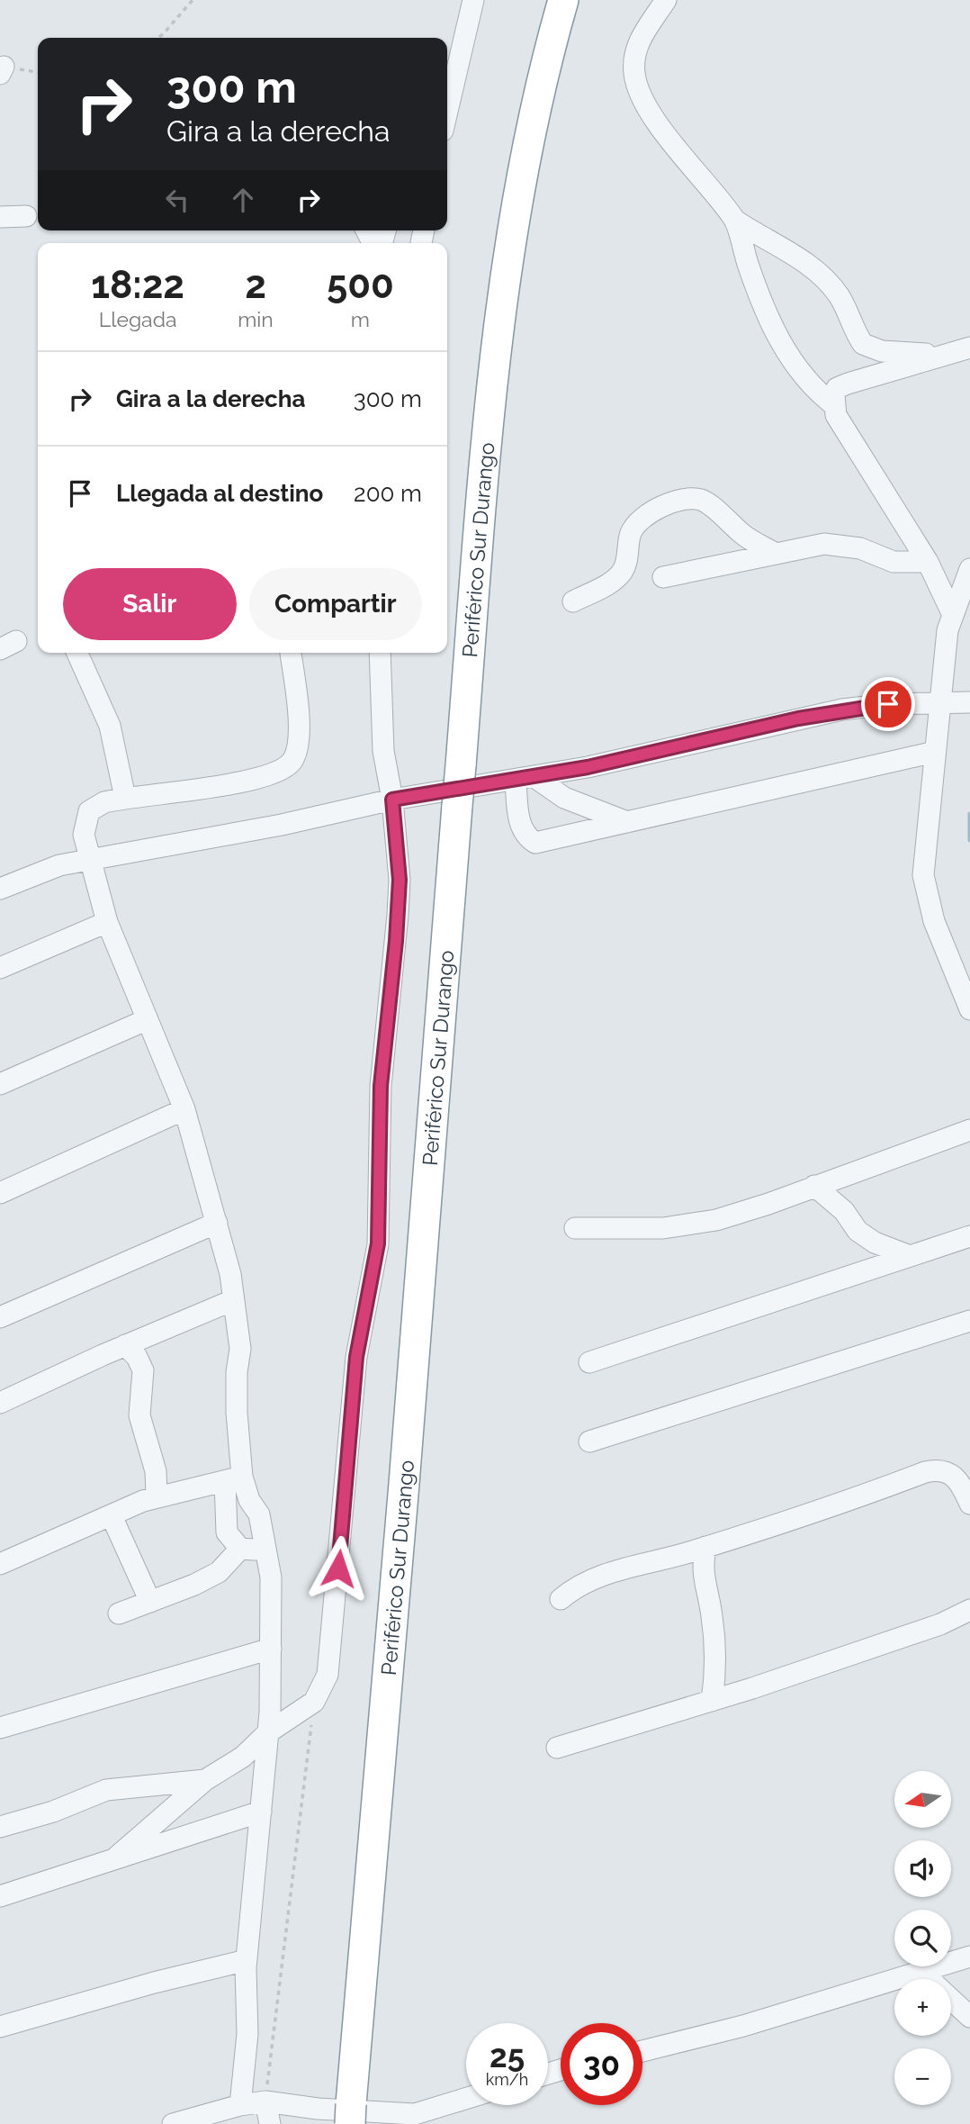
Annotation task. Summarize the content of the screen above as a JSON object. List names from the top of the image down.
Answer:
{
  "streets": {
    "highway": ["Periférico Sur Durango"]
  },
  "north": "left",
  "page": {
    "turn": ["300 m", "Gira a la derecha"],
    "eta": [
      "18:22",
      "Llegada",
      "2",
      "min",
      "500",
      "m"
    ],
    "list": [
      {
        "name": "Gira a la derecha",
        "value": "300 m"
      },
      {
        "name": "Llegada al destino",
        "value": "200 m"
      }
    ],
    "buttons": ["Salir", "Compartir"],
    "map_buttons": ["+", "−"],
    "speed": "25 km/h",
    "limit": "30"
  }
}
